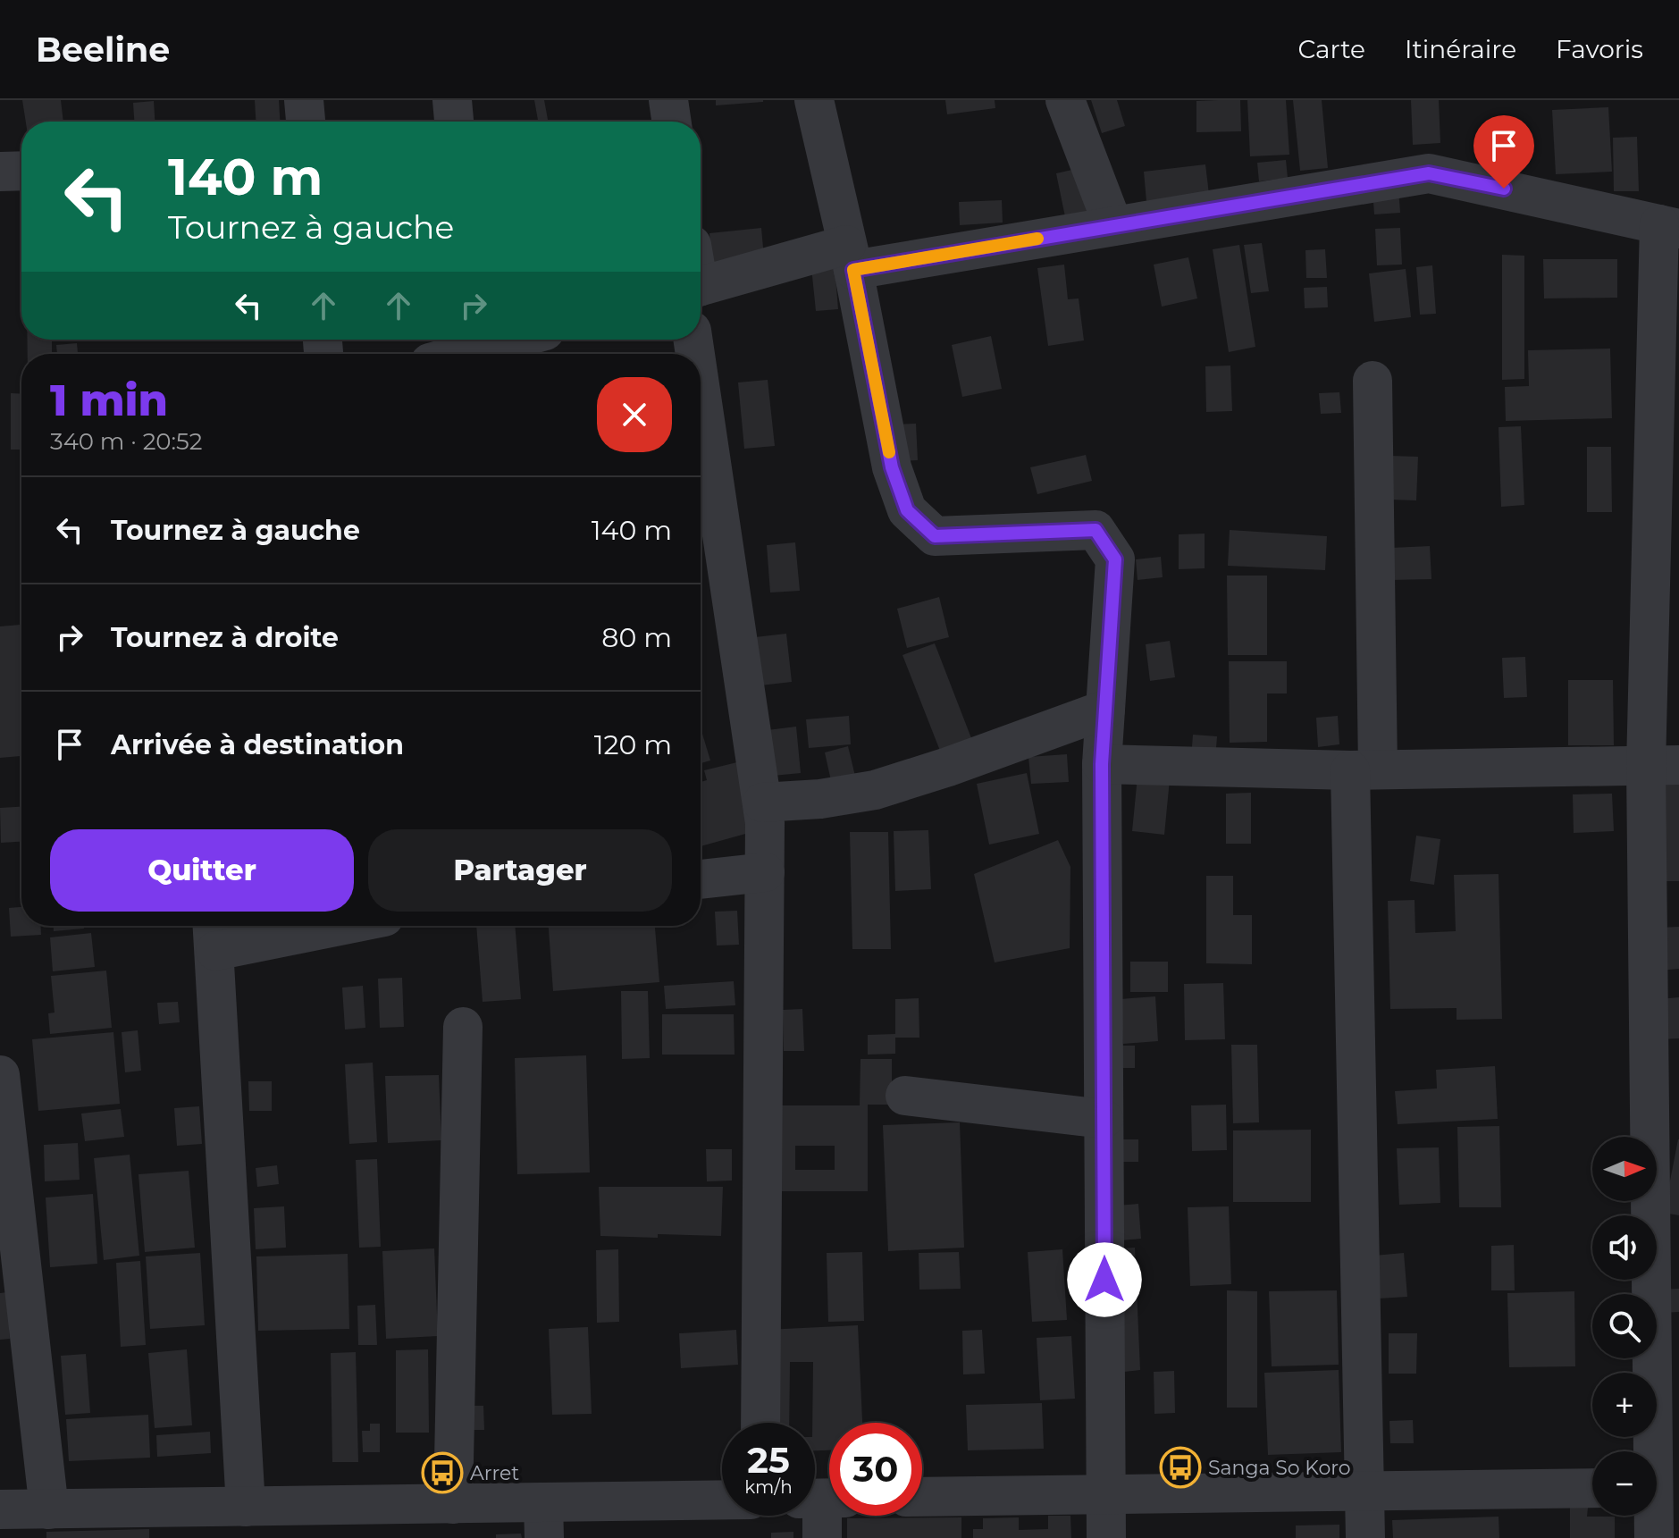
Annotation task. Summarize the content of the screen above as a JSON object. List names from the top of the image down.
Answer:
{
  "places": {
    "bus stop": ["Sanga So Koro", "Arret"]
  },
  "north": "right",
  "page": {
    "header": "Beeline",
    "nav": ["Carte", "Itinéraire", "Favoris"],
    "turn": ["140 m", "Tournez à gauche"],
    "heading": ["1 min", "340 m · 20:52"],
    "list": [
      {
        "name": "Tournez à gauche",
        "value": "140 m"
      },
      {
        "name": "Tournez à droite",
        "value": "80 m"
      },
      {
        "name": "Arrivée à destination",
        "value": "120 m"
      }
    ],
    "buttons": ["Quitter", "Partager"],
    "map_buttons": ["+", "−"],
    "speed": "25 km/h",
    "limit": "30"
  }
}
